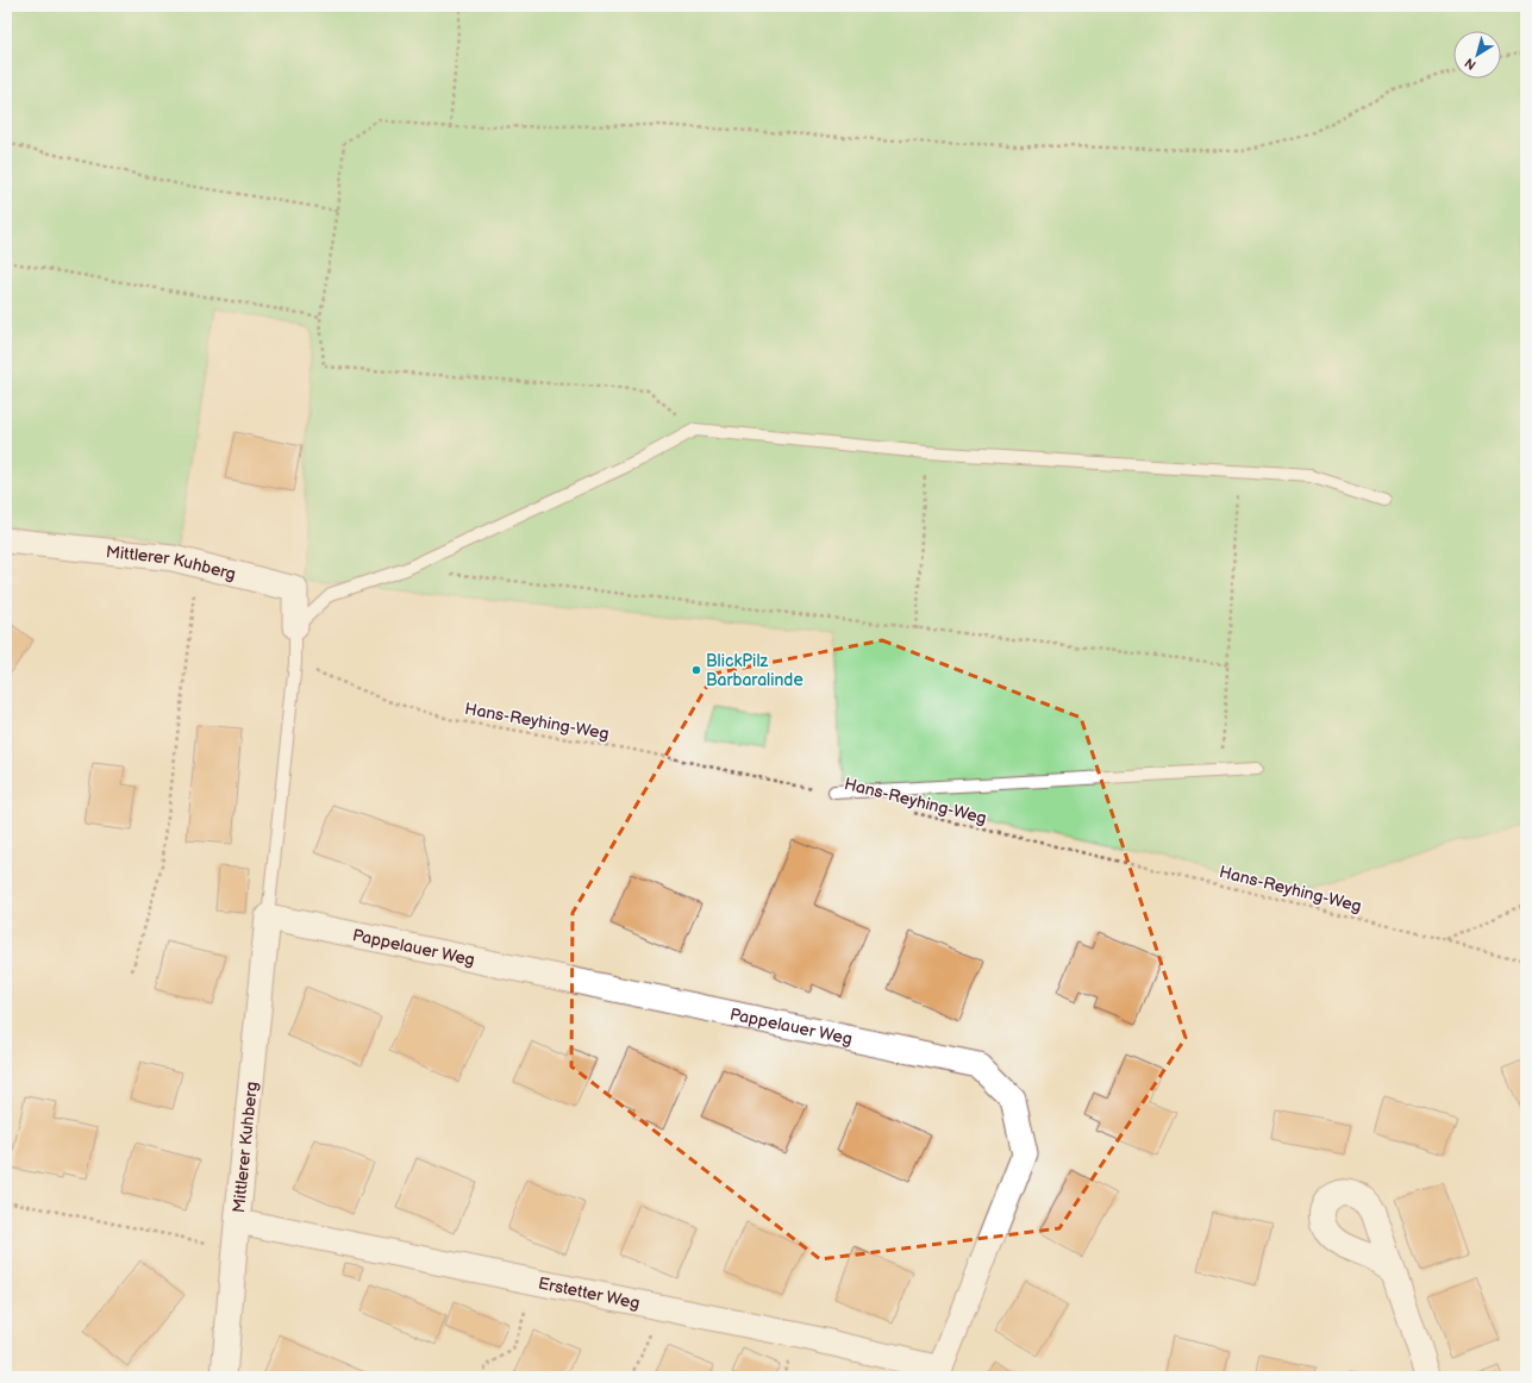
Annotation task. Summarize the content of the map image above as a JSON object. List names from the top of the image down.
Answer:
{
  "streets": {
    "street": ["Mittlerer Kuhberg", "Pappelauer Weg", "Erstetter Weg"],
    "path": ["Hans-Reyhing-Weg"]
  },
  "crossings": [
    ["Mittlerer Kuhberg", "Pappelauer Weg"],
    ["Mittlerer Kuhberg", "Erstetter Weg"],
    ["Pappelauer Weg", "Erstetter Weg"]
  ],
  "places": ["BlickPilz Barbaralinde"],
  "north": "bottom left"
}
